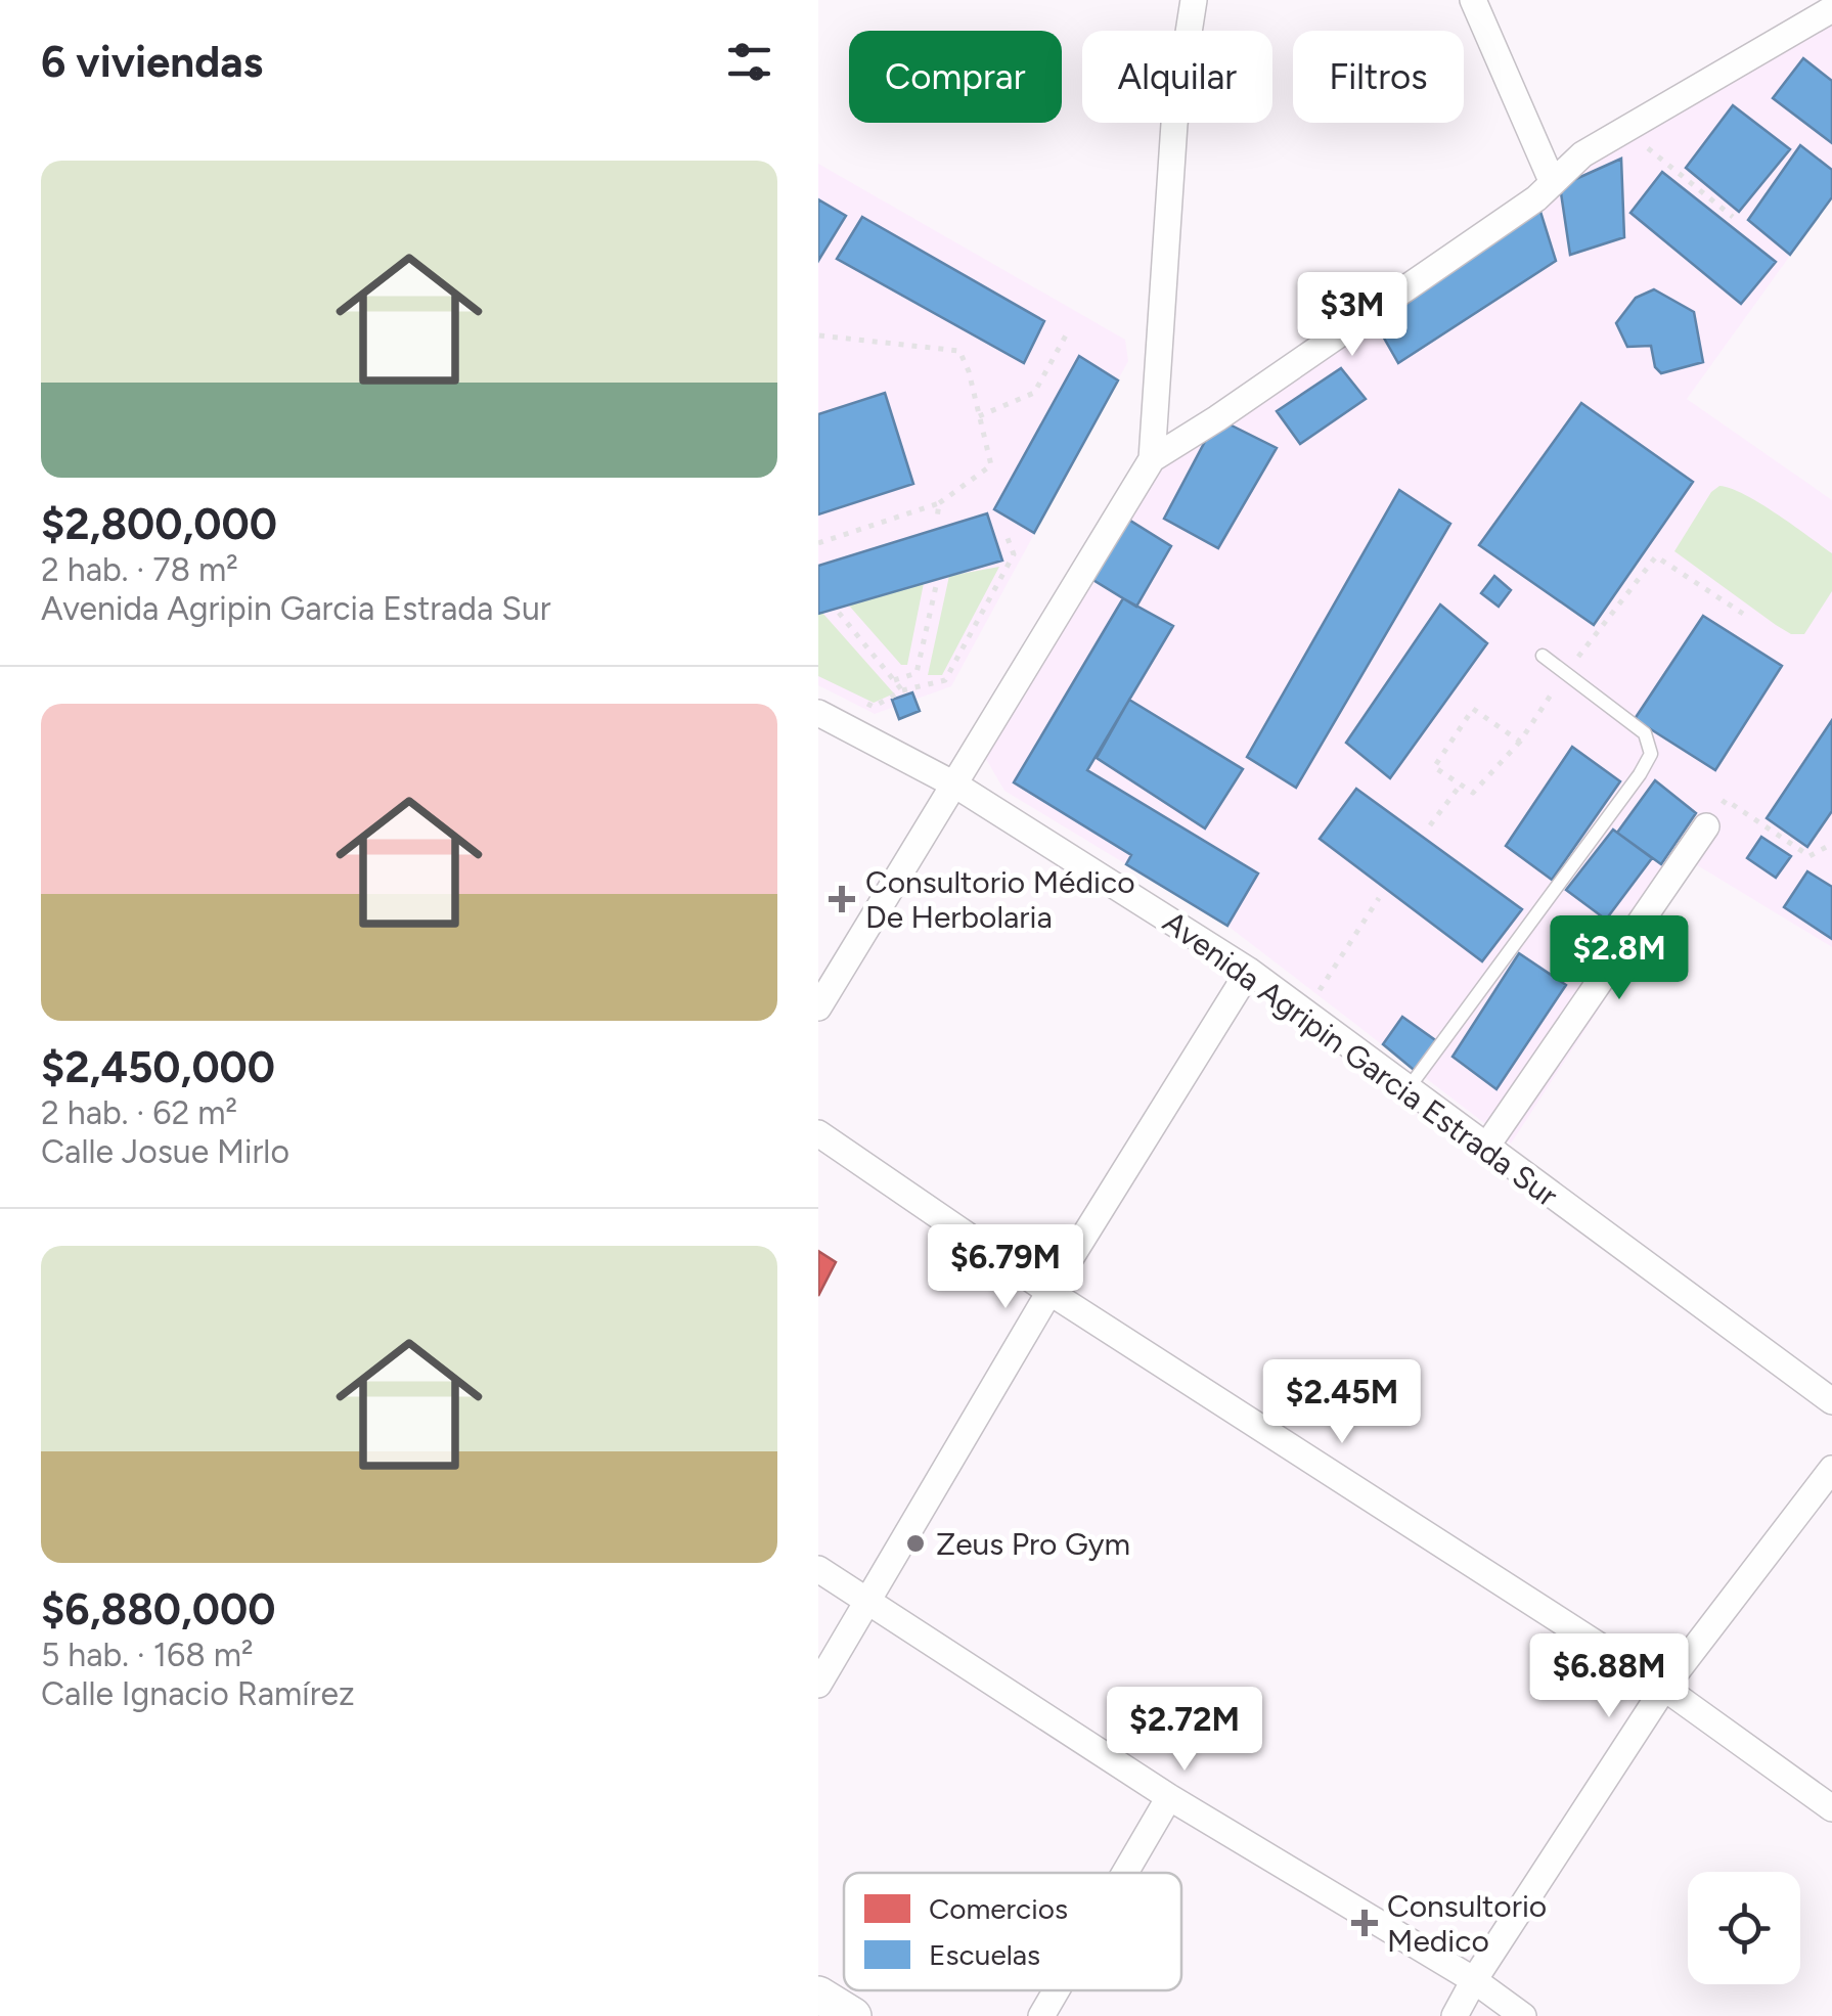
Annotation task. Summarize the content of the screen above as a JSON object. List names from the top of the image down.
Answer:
{
  "streets": {
    "street": ["Avenida Agripin Garcia Estrada Sur"]
  },
  "places": {
    "health": ["Consultorio Médico De Herbolaria", "Consultorio Medico"],
    "other": ["Zeus Pro Gym"]
  },
  "legend": ["Comercios", "Escuelas"],
  "page": {
    "heading": "6 viviendas",
    "chip": ["Comprar", "Alquilar", "Filtros"],
    "list": [
      {
        "name": "$2,800,000",
        "note": "2 hab. · 78 m² · Avenida Agripin Garcia Estrada Sur"
      },
      {
        "name": "$2,450,000",
        "note": "2 hab. · 62 m² · Calle Josue Mirlo"
      },
      {
        "name": "$6,880,000",
        "note": "5 hab. · 168 m² · Calle Ignacio Ramírez"
      }
    ],
    "price": [
      "$3M",
      "$2.8M",
      "$6.79M",
      "$2.45M",
      "$6.88M",
      "$2.72M"
    ]
  }
}
